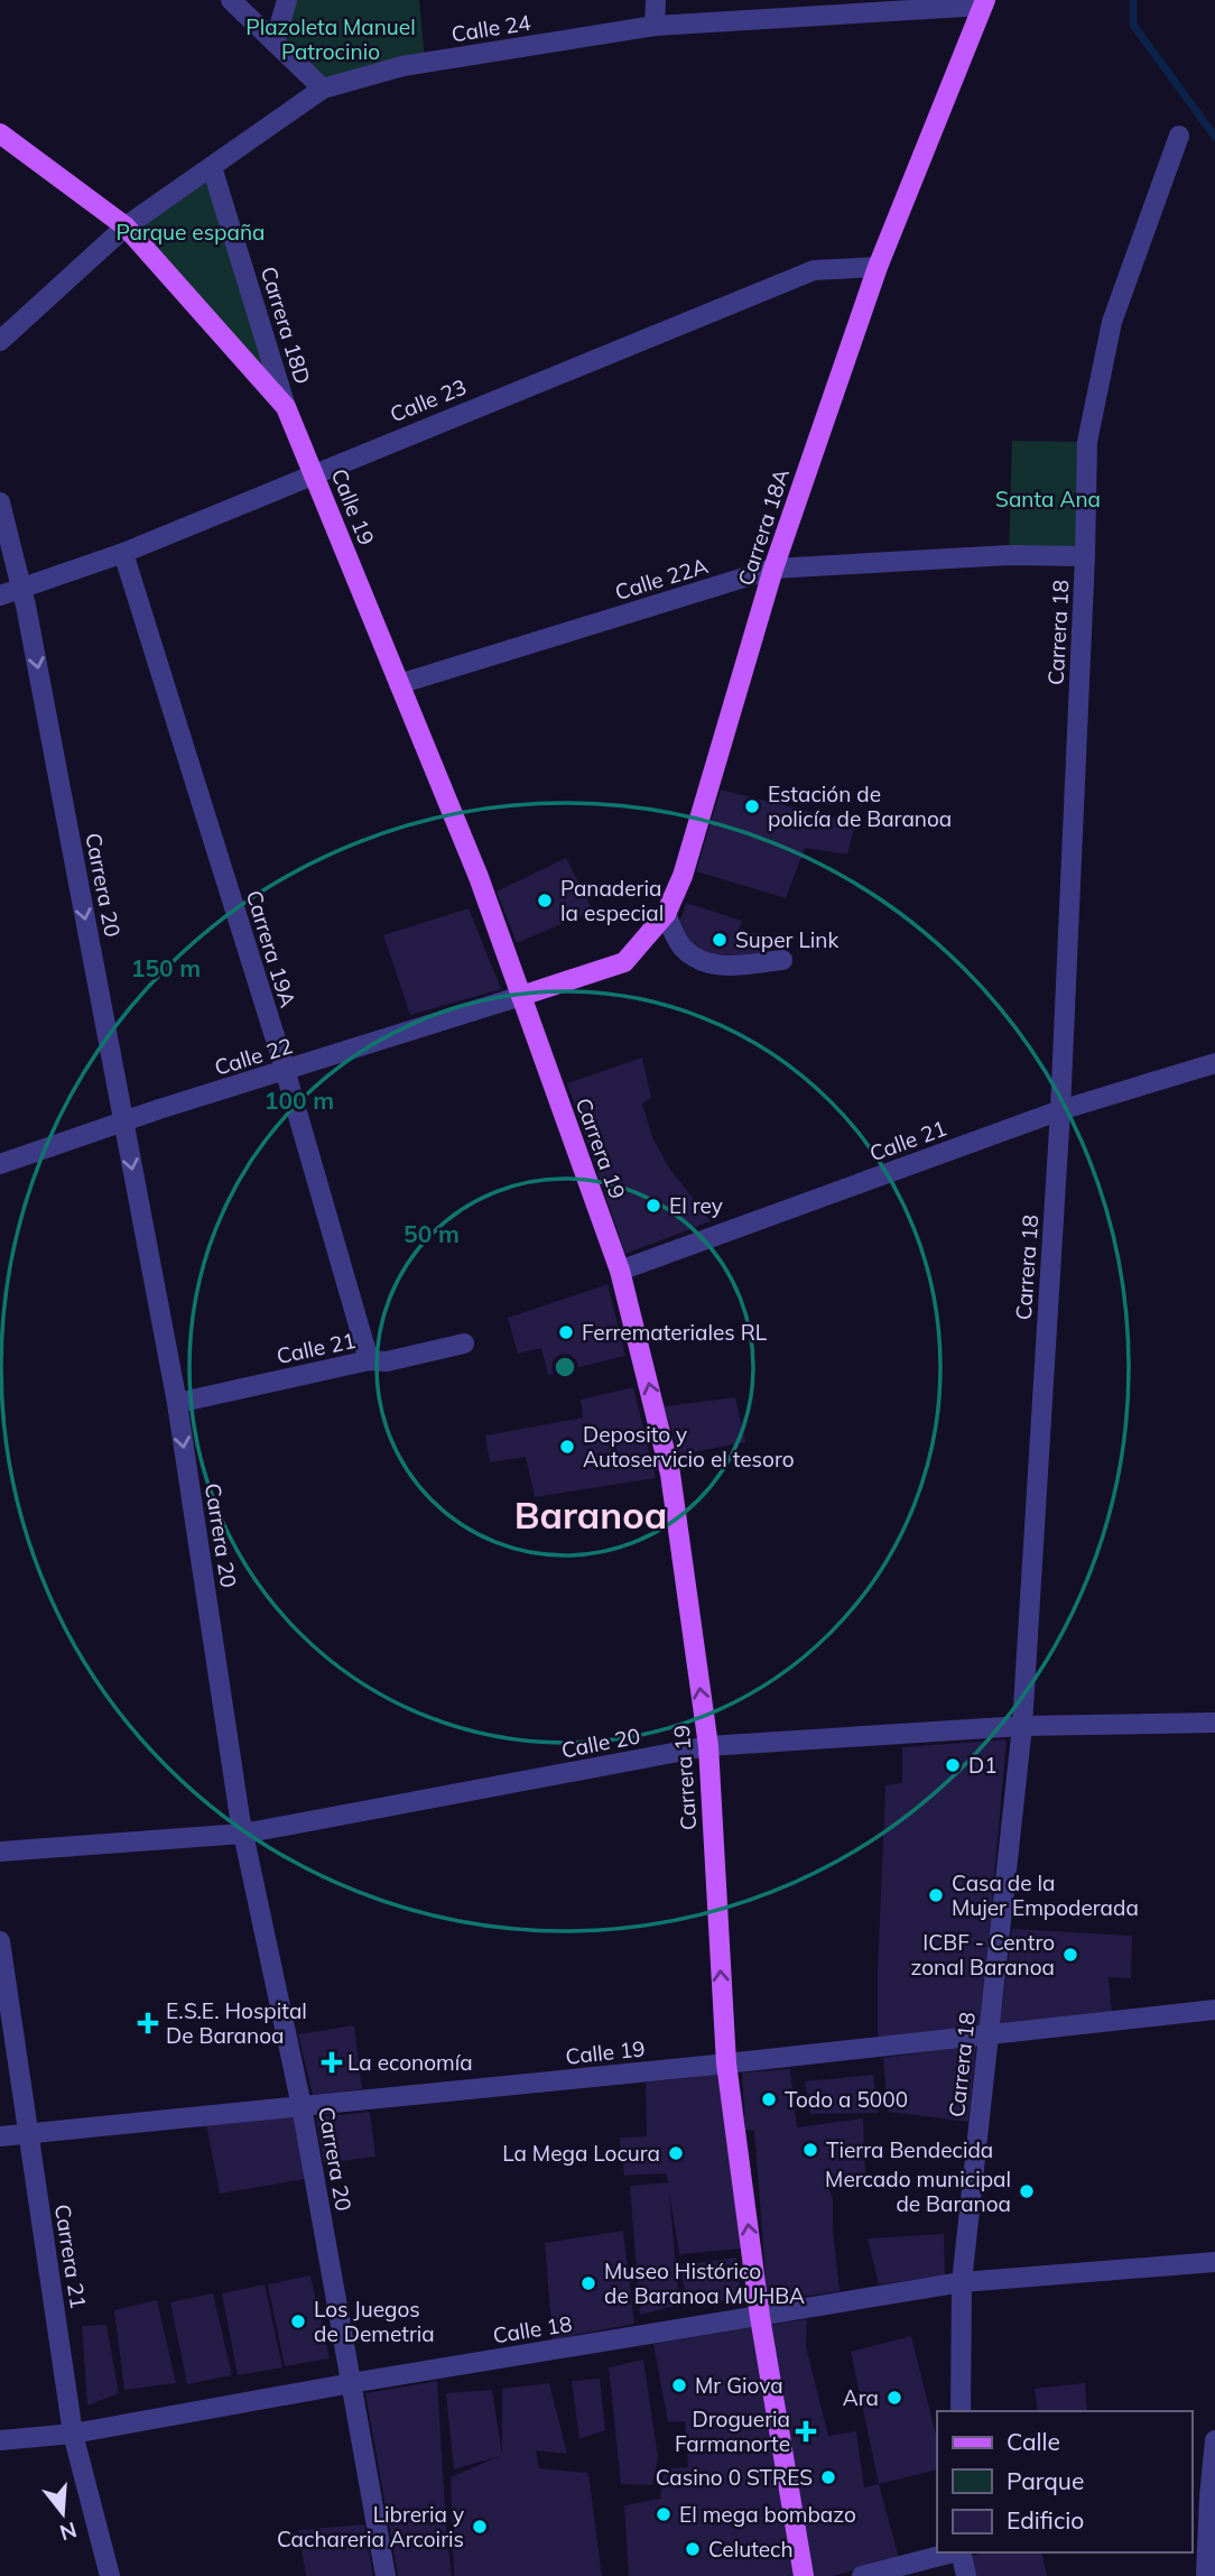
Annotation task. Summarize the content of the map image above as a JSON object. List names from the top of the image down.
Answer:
{
  "streets": {
    "main road": ["Calle 19", "Carrera 18A", "Carrera 19"],
    "street": [
      "Calle 24",
      "Carrera 18D",
      "Calle 23",
      "Calle 22A",
      "Carrera 18",
      "Carrera 20",
      "Carrera 19A",
      "Calle 22",
      "Calle 21",
      "Calle 20",
      "Carrera 21",
      "Calle 18"
    ]
  },
  "crossings": [
    ["Calle 24", "Carrera 18D"],
    ["Calle 24", "Calle 19"],
    ["Calle 24", "Carrera 18A"],
    ["Carrera 18D", "Calle 19"],
    ["Calle 23", "Calle 19"],
    ["Calle 23", "Carrera 18A"],
    ["Calle 23", "Carrera 20"],
    ["Calle 23", "Carrera 19A"],
    ["Calle 19", "Carrera 18A"],
    ["Calle 19", "Calle 22A"],
    ["Calle 19", "Carrera 18"],
    ["Calle 19", "Carrera 20"],
    ["Calle 19", "Calle 22"],
    ["Calle 19", "Carrera 19"],
    ["Calle 19", "Carrera 21"],
    ["Carrera 18A", "Calle 22A"],
    ["Carrera 18A", "Calle 22"],
    ["Carrera 18A", "Carrera 19"],
    ["Calle 22A", "Carrera 18"],
    ["Carrera 18", "Calle 21"],
    ["Carrera 18", "Calle 20"],
    ["Carrera 18", "Calle 18"],
    ["Carrera 20", "Calle 22"],
    ["Carrera 20", "Calle 21"],
    ["Carrera 20", "Calle 20"],
    ["Carrera 20", "Calle 18"],
    ["Carrera 19A", "Calle 22"],
    ["Carrera 19A", "Calle 21"],
    ["Calle 22", "Carrera 19"],
    ["Calle 21", "Carrera 19"],
    ["Carrera 19", "Calle 20"],
    ["Carrera 19", "Calle 18"],
    ["Carrera 21", "Calle 18"]
  ],
  "one_way": ["Carrera 20", "Carrera 19"],
  "districts": ["Baranoa"],
  "parks": ["Plazoleta Manuel Patrocinio", "Parque españa", "Santa Ana"],
  "places": {
    "other": [
      "Estación de policía de Baranoa",
      "Panaderia la especial",
      "Super Link",
      "El rey",
      "Ferremateriales RL",
      "Deposito y Autoservicio el tesoro",
      "D1",
      "Casa de la Mujer Empoderada",
      "ICBF - Centro zonal Baranoa",
      "Todo a 5000",
      "Tierra Bendecida",
      "La Mega Locura",
      "Mercado municipal de Baranoa",
      "Museo Histórico de Baranoa MUHBA",
      "Los Juegos de Demetria",
      "Mr Giova",
      "Ara",
      "Casino 0 STRES",
      "El mega bombazo",
      "Libreria y Cachareria Arcoiris",
      "Celutech"
    ],
    "health": ["E.S.E. Hospital De Baranoa", "La economía", "Drogueria Farmanorte"]
  },
  "legend": ["Calle", "Parque", "Edificio"],
  "north": "bottom",
  "rings": ["150 m", "100 m", "50 m"]
}
